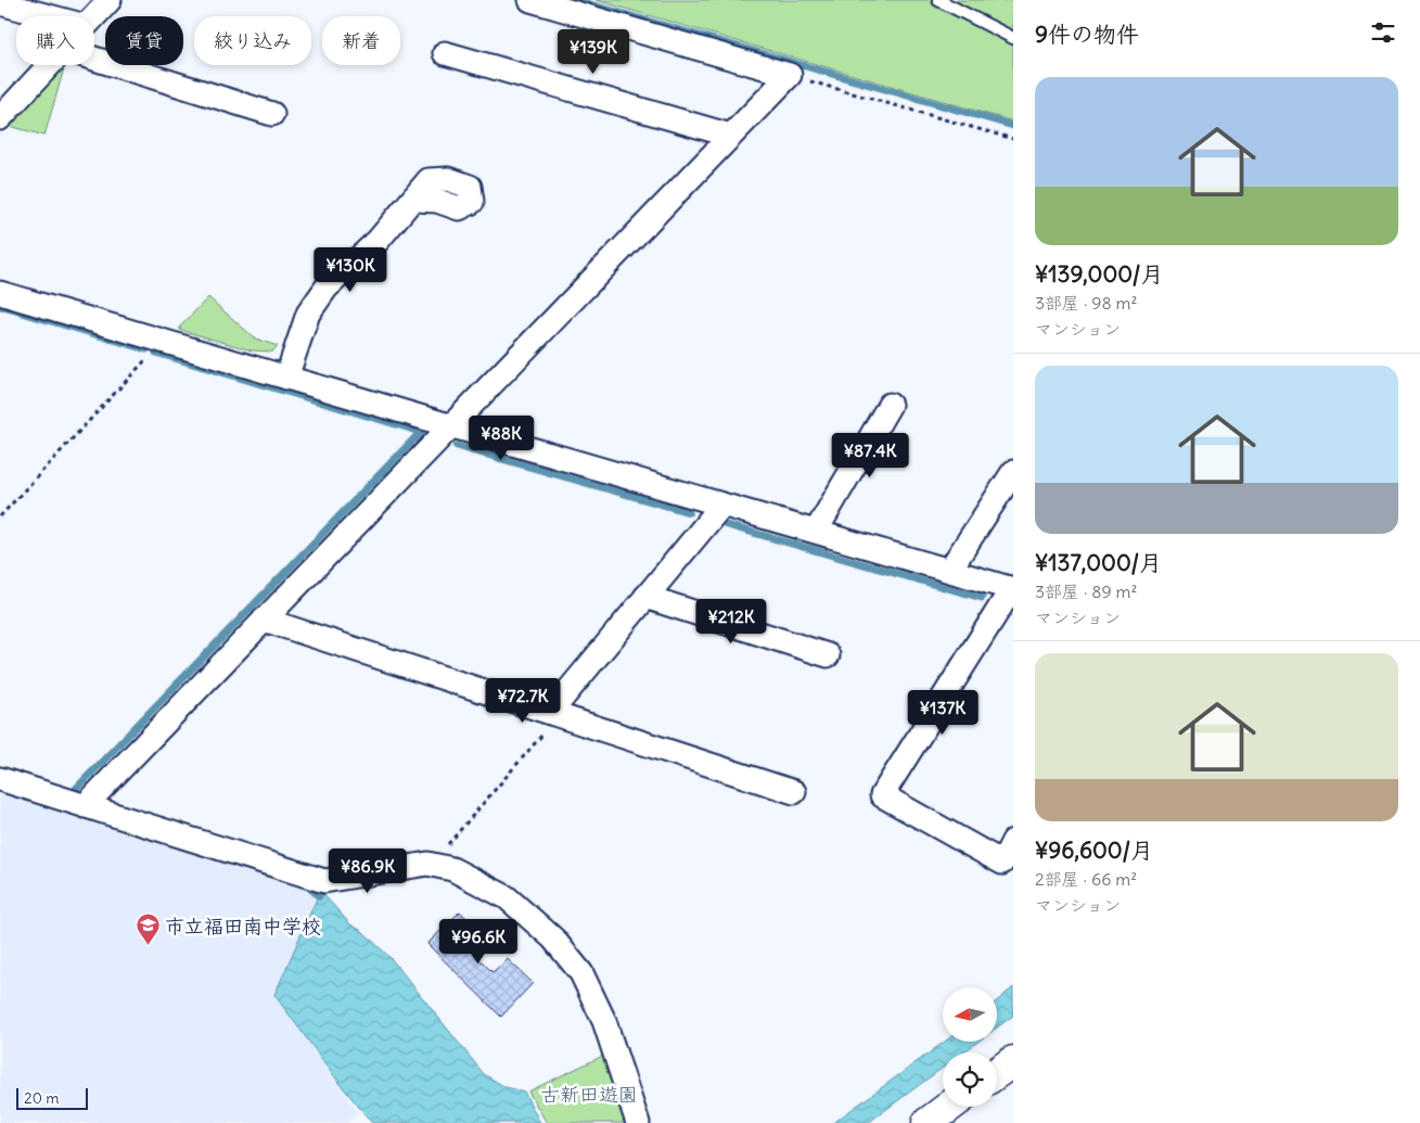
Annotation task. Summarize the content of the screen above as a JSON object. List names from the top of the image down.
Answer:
{
  "parks": ["古新田遊園"],
  "places": {
    "school or university": ["市立福田南中学校"]
  },
  "scale_bar": "20 m",
  "north": "left",
  "page": {
    "heading": "9件の物件",
    "chip": [
      "購入",
      "賃貸",
      "絞り込み",
      "新着"
    ],
    "price": [
      "¥139K",
      "¥130K",
      "¥88K",
      "¥87.4K",
      "¥212K",
      "¥72.7K",
      "¥137K",
      "¥86.9K",
      "¥96.6K"
    ],
    "list": [
      {
        "name": "¥139,000/月",
        "note": "3部屋 · 98 m² · マンション"
      },
      {
        "name": "¥137,000/月",
        "note": "3部屋 · 89 m² · マンション"
      },
      {
        "name": "¥96,600/月",
        "note": "2部屋 · 66 m² · マンション"
      }
    ],
    "scale": "20 m"
  }
}
